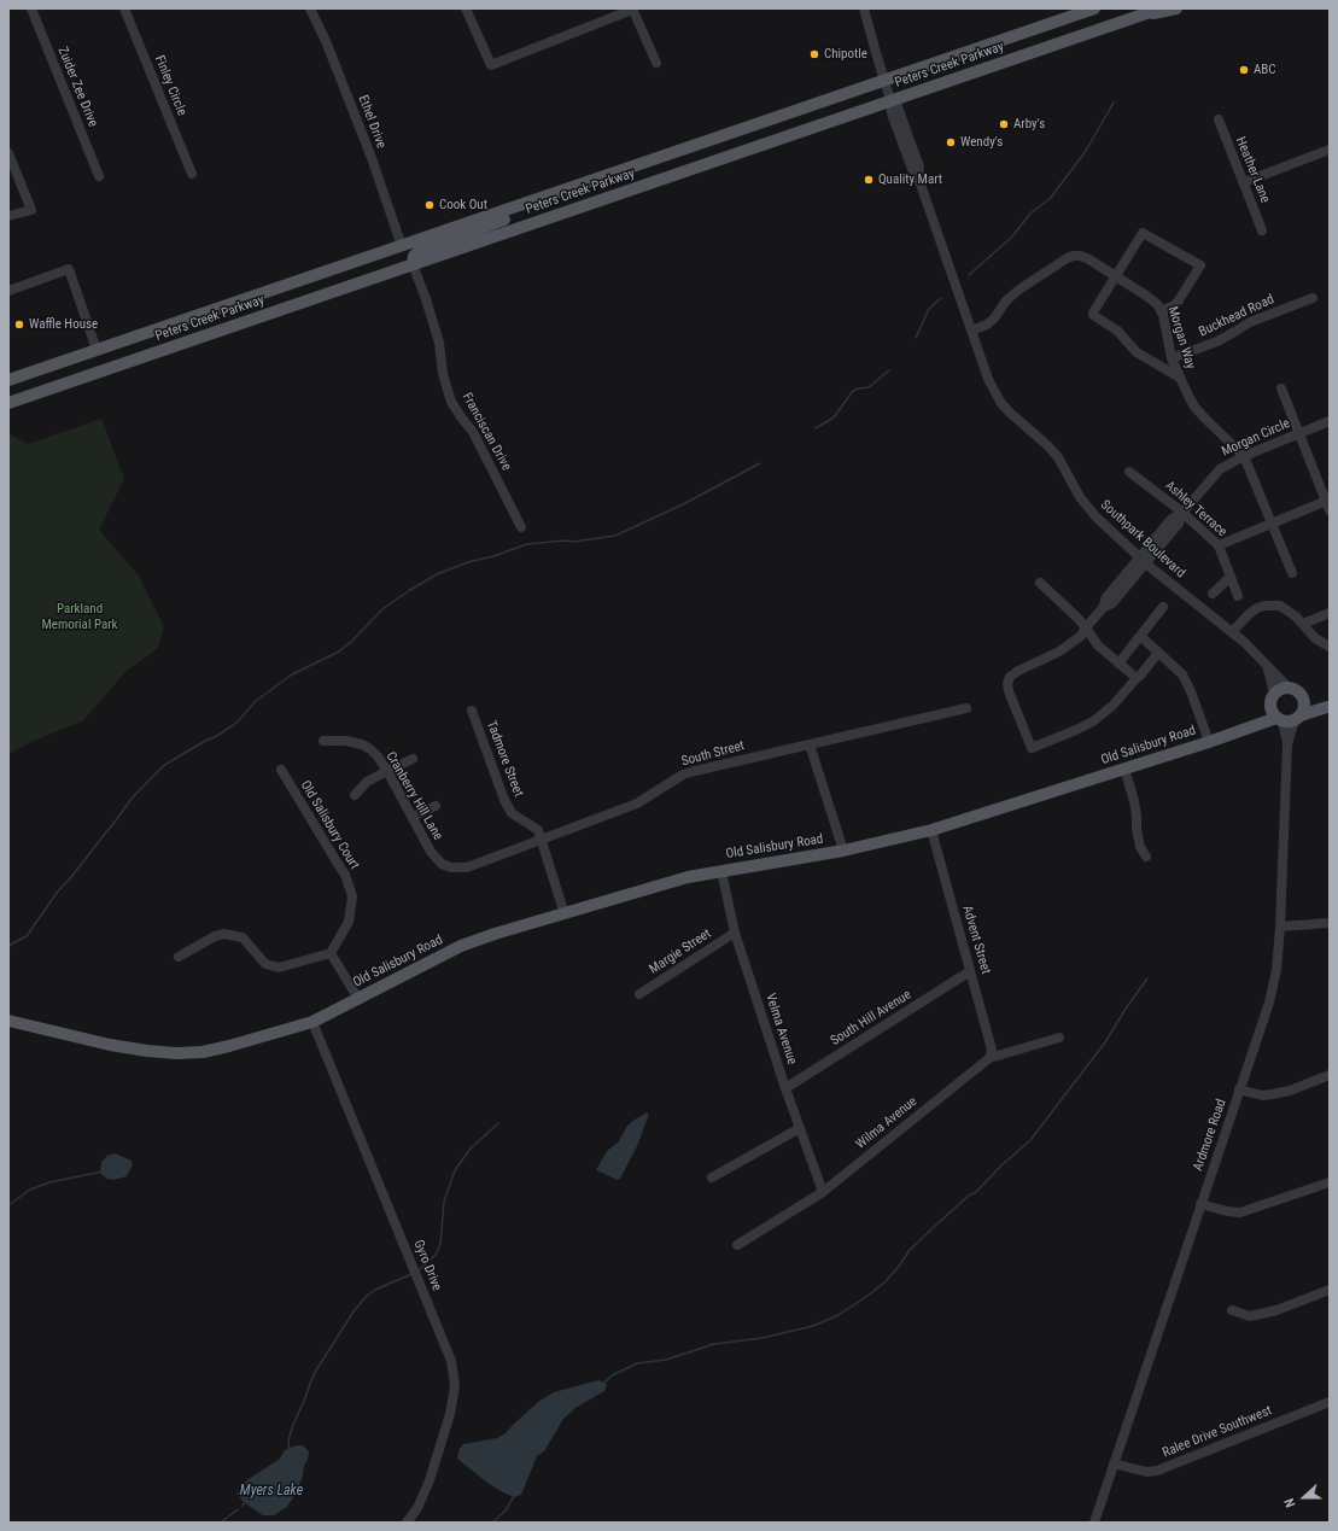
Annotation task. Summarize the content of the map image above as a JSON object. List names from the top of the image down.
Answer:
{
  "streets": {
    "main road": ["Peters Creek Parkway", "Old Salisbury Road"],
    "street": [
      "Finley Circle",
      "Zuider Zee Drive",
      "Ethel Drive",
      "Heather Lane",
      "Buckhead Road",
      "Morgan Way",
      "Franciscan Drive",
      "Morgan Circle",
      "Ashley Terrace",
      "Southpark Boulevard",
      "South Street",
      "Tadmore Street",
      "Cranberry Hill Lane",
      "Old Salisbury Court",
      "Advent Street",
      "Margie Street",
      "South Hill Avenue",
      "Velma Avenue",
      "Wilma Avenue",
      "Ardmore Road",
      "Gyro Drive",
      "Ralee Drive Southwest"
    ]
  },
  "crossings": [
    ["Peters Creek Parkway", "Ethel Drive"],
    ["Peters Creek Parkway", "Franciscan Drive"],
    ["Peters Creek Parkway", "Southpark Boulevard"],
    ["Buckhead Road", "Morgan Way"],
    ["Morgan Way", "Morgan Circle"],
    ["Morgan Way", "Southpark Boulevard"],
    ["Morgan Circle", "Ashley Terrace"],
    ["Morgan Circle", "Southpark Boulevard"],
    ["Southpark Boulevard", "Old Salisbury Road"],
    ["Southpark Boulevard", "Ardmore Road"],
    ["Old Salisbury Road", "Tadmore Street"],
    ["Old Salisbury Road", "Advent Street"],
    ["Old Salisbury Road", "Velma Avenue"],
    ["Old Salisbury Road", "Ardmore Road"],
    ["Old Salisbury Road", "Gyro Drive"],
    ["South Street", "Tadmore Street"],
    ["South Street", "Cranberry Hill Lane"],
    ["Advent Street", "South Hill Avenue"],
    ["Advent Street", "Wilma Avenue"],
    ["Margie Street", "Velma Avenue"],
    ["South Hill Avenue", "Velma Avenue"],
    ["Velma Avenue", "Wilma Avenue"],
    ["Ardmore Road", "Ralee Drive Southwest"]
  ],
  "water": ["Myers Lake"],
  "parks": ["Parkland Memorial Park"],
  "places": [
    "Chipotle",
    "ABC",
    "Arby's",
    "Wendy's",
    "Quality Mart",
    "Cook Out",
    "Waffle House"
  ],
  "north": "left"
}
